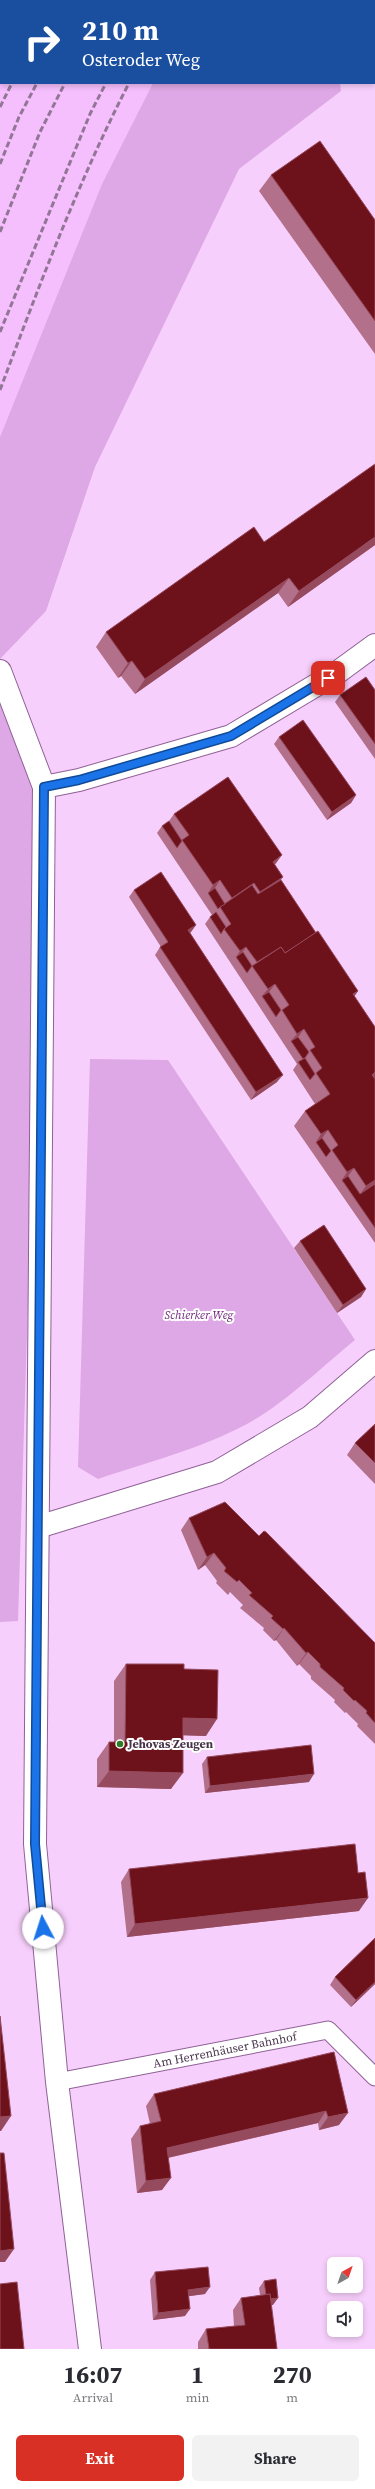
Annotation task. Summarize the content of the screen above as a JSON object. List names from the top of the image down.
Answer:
{
  "streets": {
    "lane": ["Am Herrenhäuser Bahnhof"]
  },
  "parks": ["Schierker Weg"],
  "places": ["Jehovas Zeugen"],
  "north": "top right",
  "page": {
    "turn": ["210 m", "Osteroder Weg"],
    "eta": [
      "16:07",
      "Arrival",
      "1",
      "min",
      "270",
      "m"
    ],
    "buttons": ["Exit", "Share"]
  }
}
